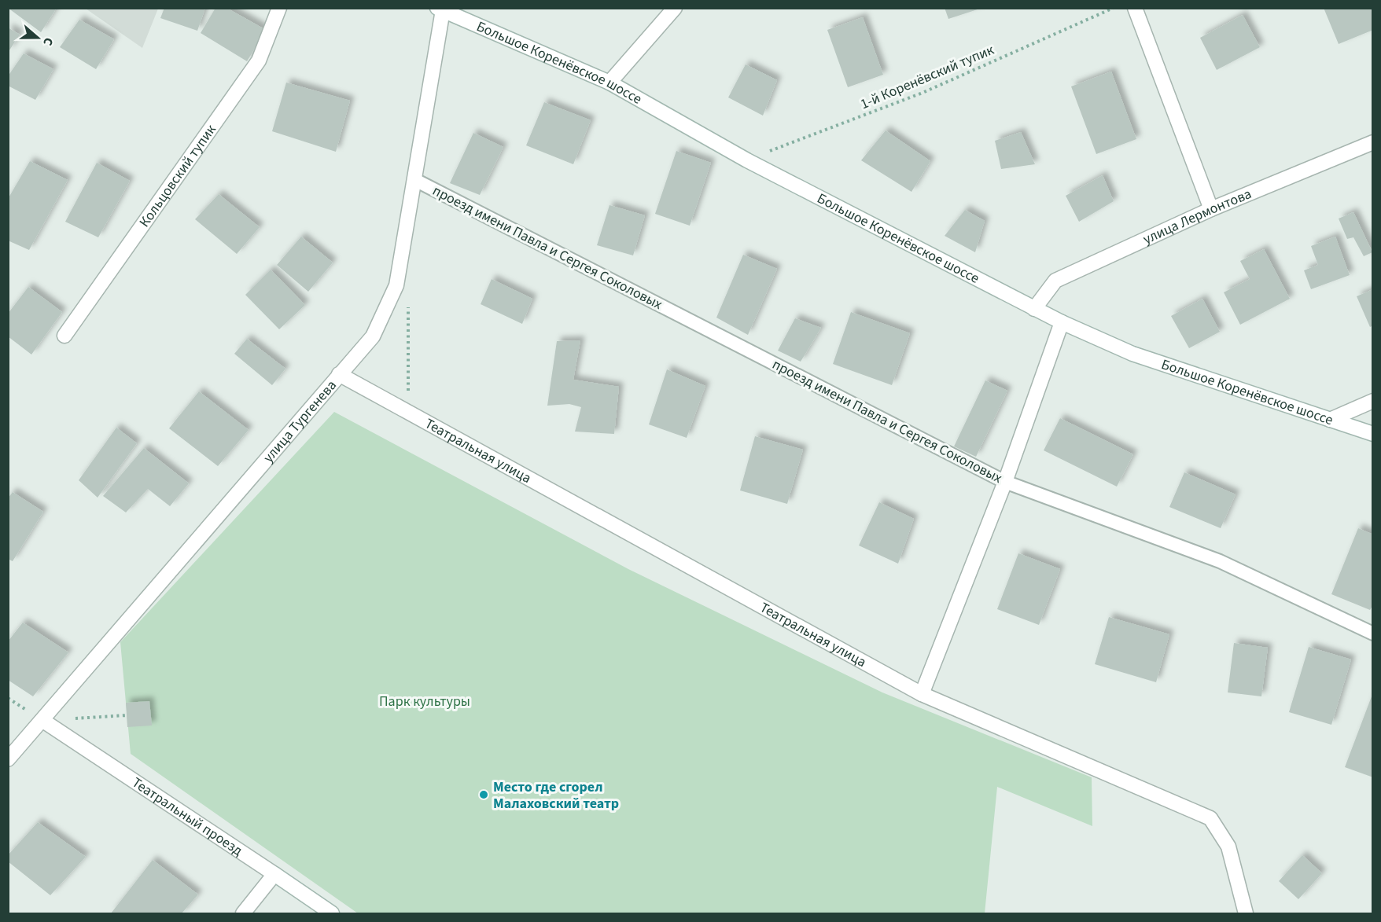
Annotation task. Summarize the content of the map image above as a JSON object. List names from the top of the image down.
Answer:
{
  "streets": {
    "street": [
      "Большое Коренёвское шоссе",
      "Кольцовский тупик",
      "улица Лермонтова",
      "улица Тургенева",
      "Театральная улица",
      "Театральный проезд"
    ],
    "lane": ["проезд имени Павла и Сергея Соколовых"],
    "path": ["1-й Коренёвский тупик"]
  },
  "crossings": [
    ["Большое Коренёвское шоссе", "1-й Коренёвский тупик"],
    ["Большое Коренёвское шоссе", "улица Лермонтова"],
    ["Большое Коренёвское шоссе", "улица Тургенева"],
    ["проезд имени Павла и Сергея Соколовых", "улица Тургенева"],
    ["улица Тургенева", "Театральная улица"],
    ["улица Тургенева", "Театральный проезд"]
  ],
  "parks": ["Парк культуры"],
  "places": ["Место где сгорел Малаховский театр"],
  "north": "right"
}
